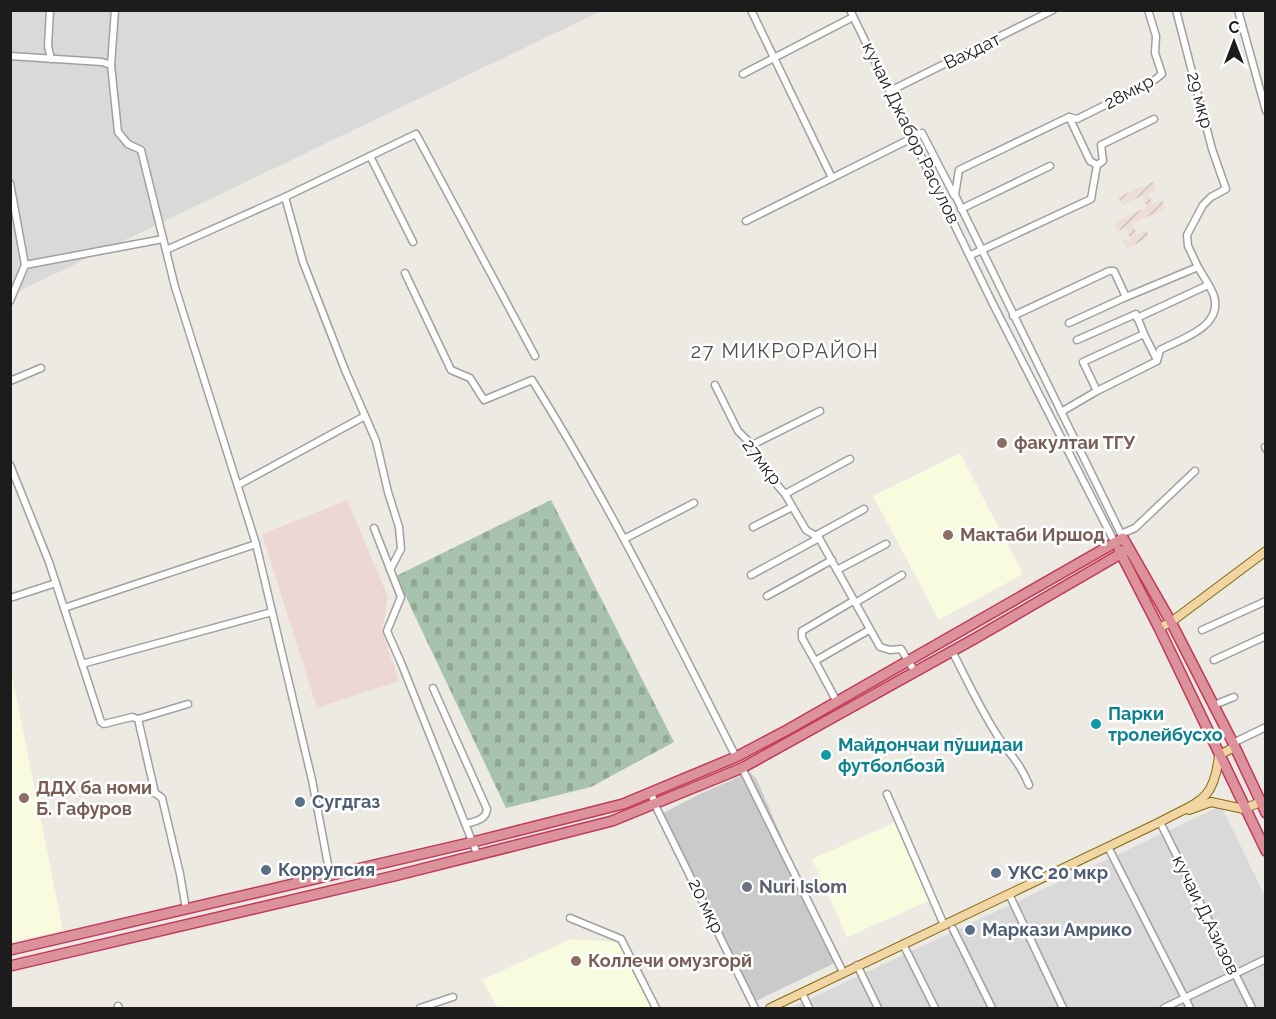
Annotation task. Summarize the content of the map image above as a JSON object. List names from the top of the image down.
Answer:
{
  "streets": {
    "street": [
      "Ваҳдат",
      "28мкр",
      "29 мкр",
      "кучаи Джабор Расулов",
      "27мкр",
      "20 мкр",
      "кучаи Д.Азизов"
    ]
  },
  "crossings": [
    ["Ваҳдат", "кучаи Джабор Расулов"]
  ],
  "districts": ["27 МИКРОРАЙОН"],
  "places": [
    "факултаи ТГУ",
    "Мактаби Иршод",
    "Парки тролейбусхо",
    "Майдончаи пӯшидаи футболбозӣ",
    "ДДХ ба номи Б. Гафуров",
    "Сугдгаз",
    "Коррупсия",
    "УКС 20 мкр",
    "Nuri Islom",
    "Маркази Амрико",
    "Коллечи омузгорй"
  ],
  "north": "top"
}
